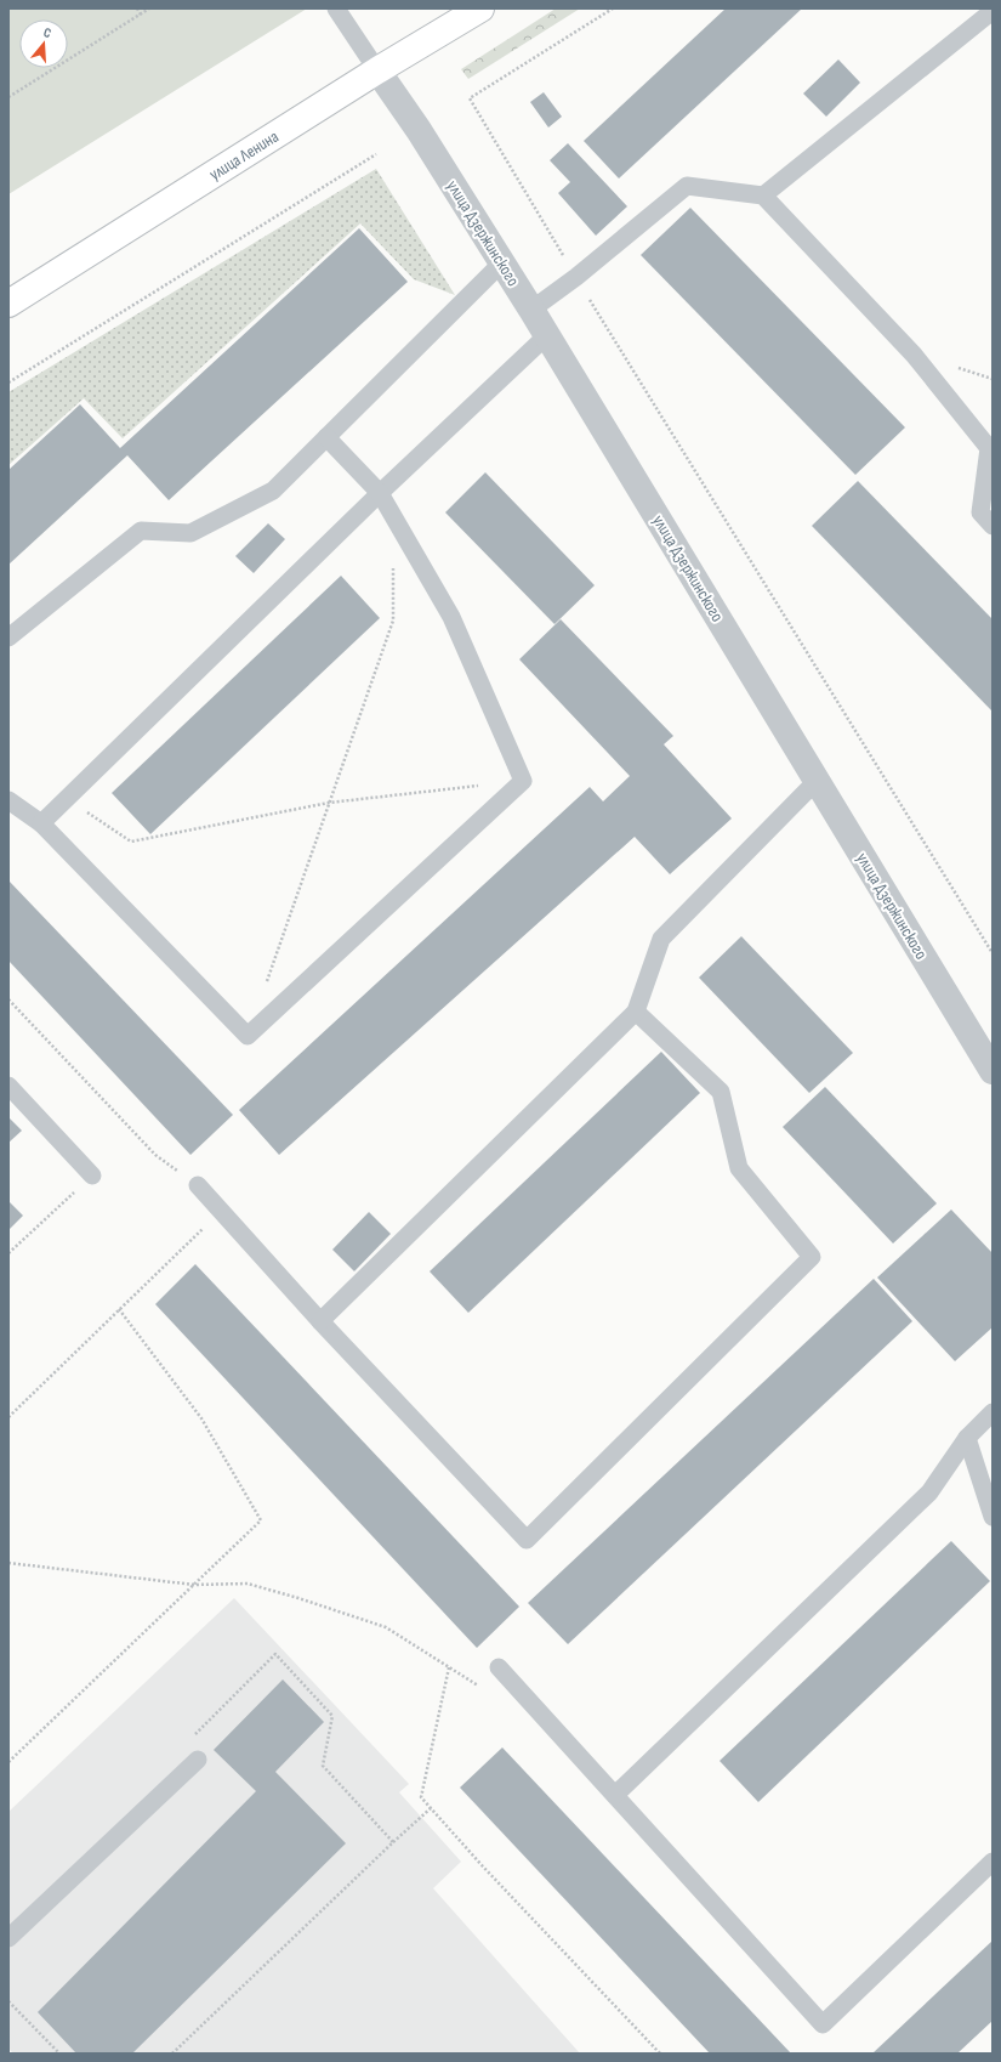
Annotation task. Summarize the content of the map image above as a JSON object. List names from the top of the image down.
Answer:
{
  "streets": {
    "main road": ["улица Ленина"],
    "street": ["улица Дзержинского"]
  },
  "crossings": [
    ["улица Ленина", "улица Дзержинского"]
  ],
  "north": "top"
}
